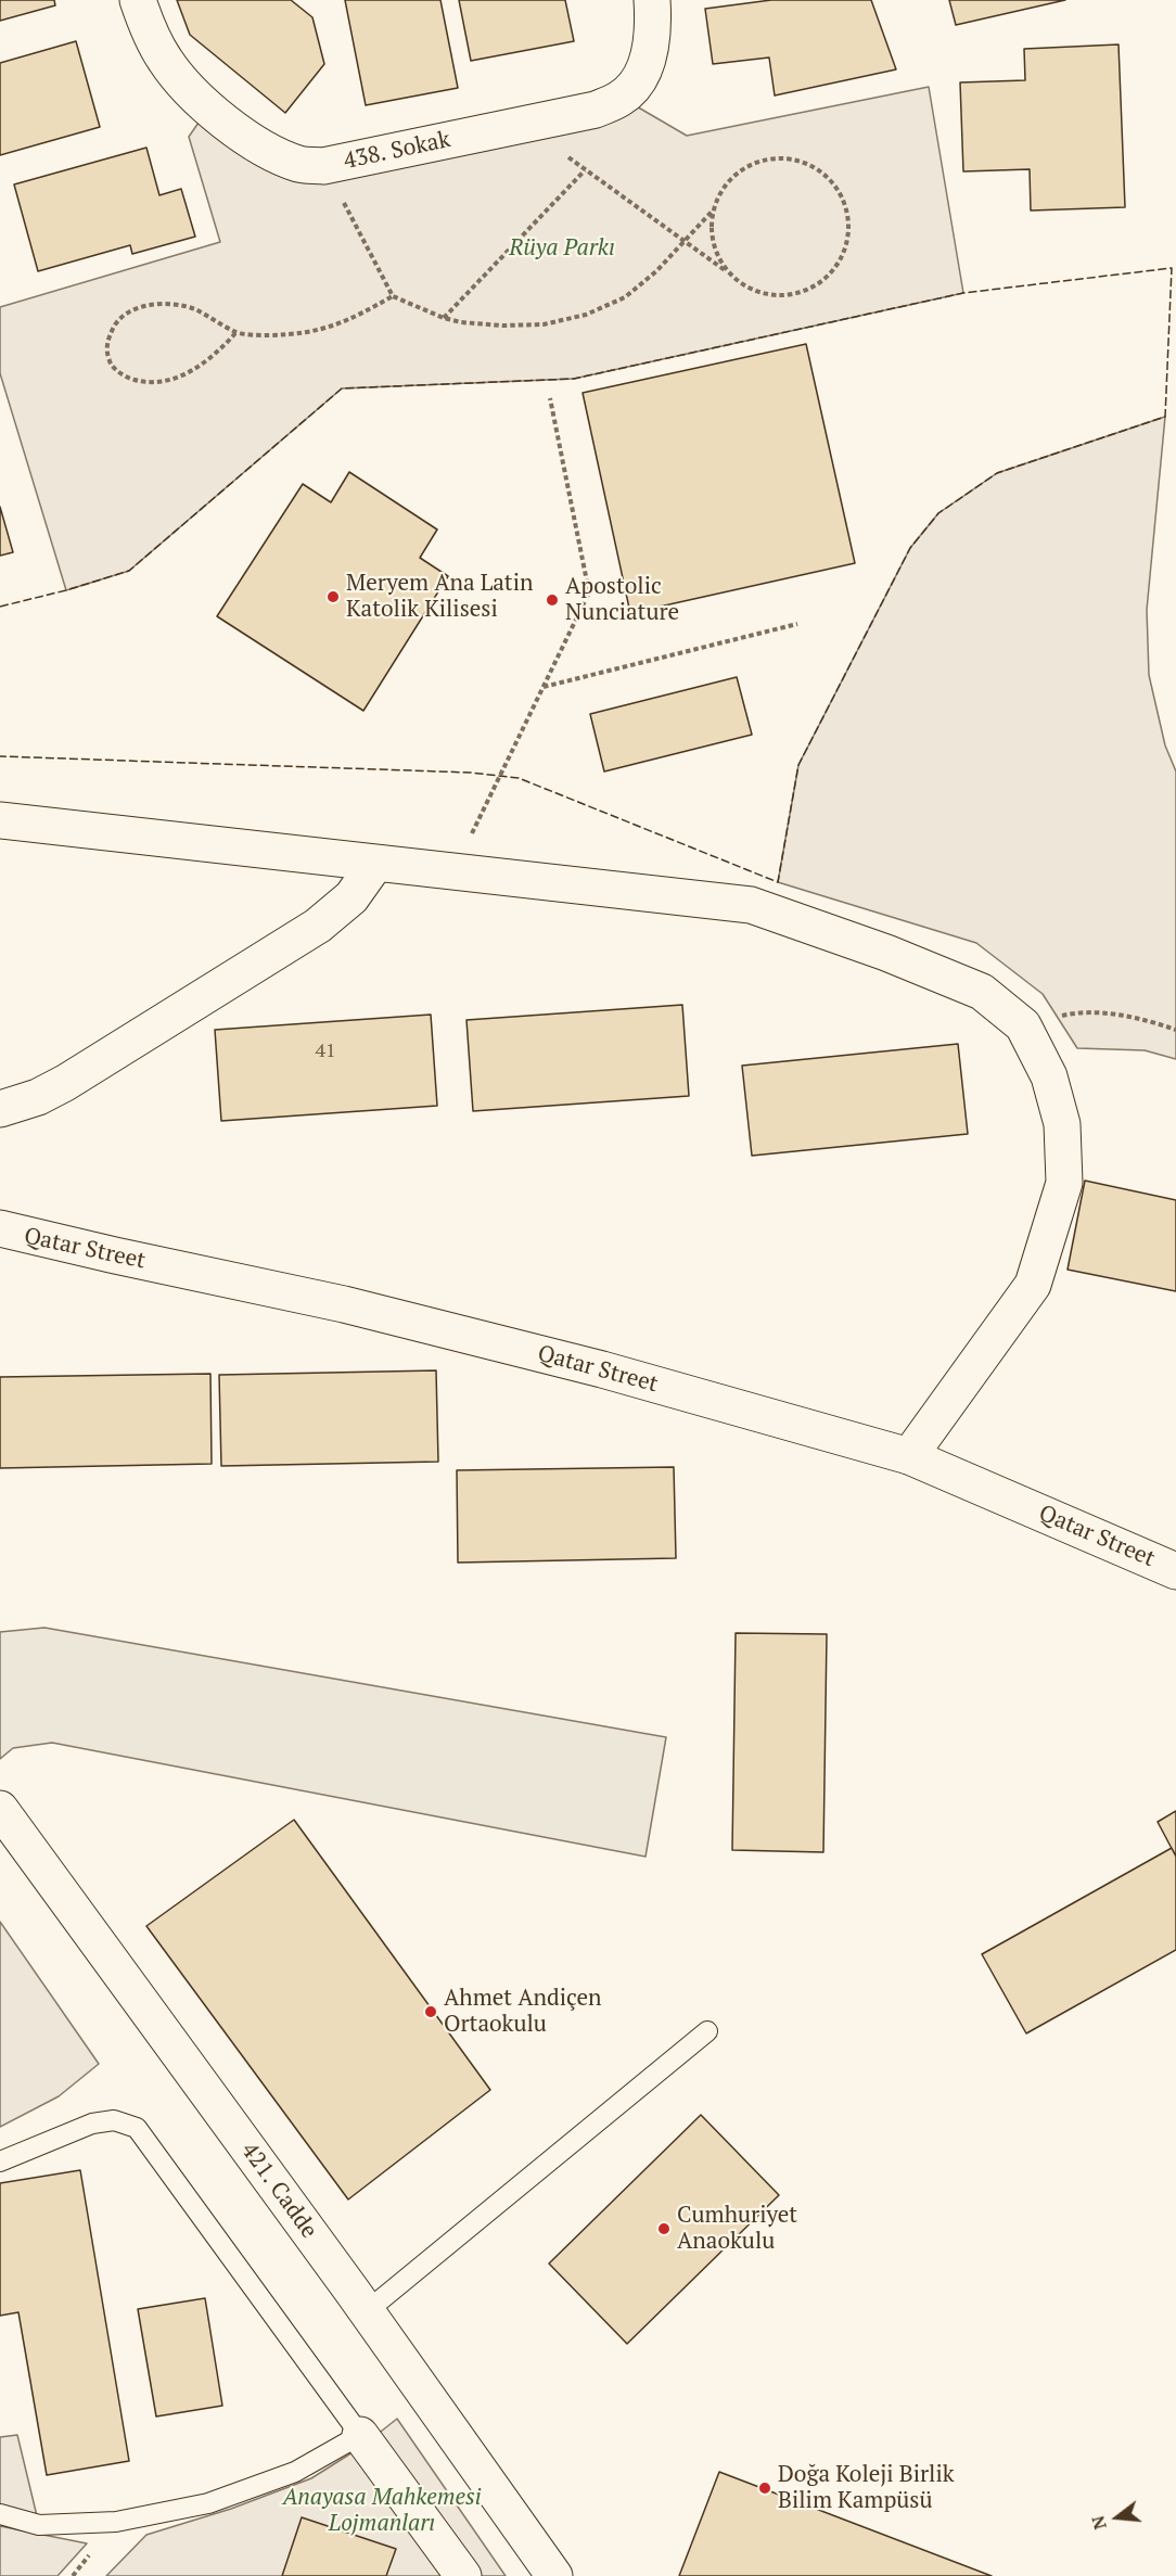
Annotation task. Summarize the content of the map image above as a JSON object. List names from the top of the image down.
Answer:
{
  "streets": {
    "street": ["438. Sokak", "Qatar Street", "421. Cadde"]
  },
  "parks": ["Rüya Parkı", "Anayasa Mahkemesi Lojmanları"],
  "places": [
    "Meryem Ana Latin Katolik Kilisesi",
    "Apostolic Nunciature",
    "Ahmet Andiçen Ortaokulu",
    "Cumhuriyet Anaokulu",
    "Doğa Koleji Birlik Bilim Kampüsü"
  ],
  "house_numbers": ["41"],
  "north": "left"
}
